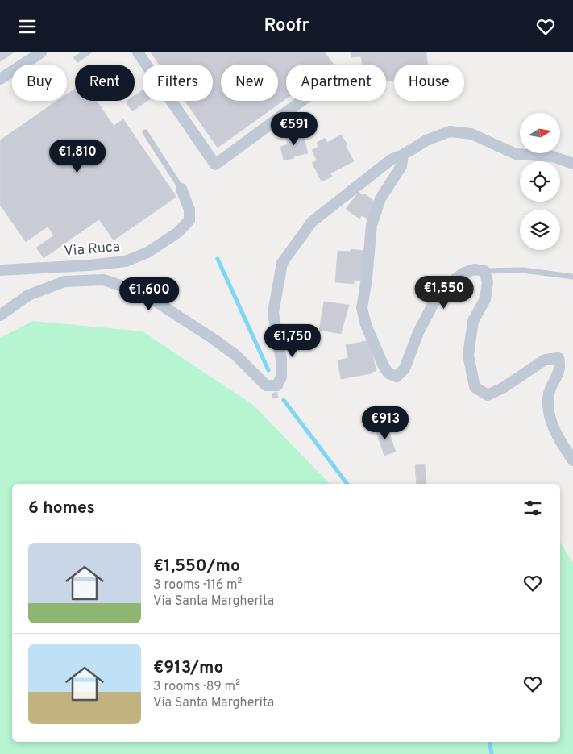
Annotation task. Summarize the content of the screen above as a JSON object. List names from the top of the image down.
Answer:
{
  "streets": {
    "street": ["Via Ruca"]
  },
  "north": "right",
  "page": {
    "header": "Roofr",
    "chip": [
      "Buy",
      "Rent",
      "Filters",
      "New",
      "Apartment",
      "House"
    ],
    "price": [
      "€591",
      "€1,810",
      "€1,550",
      "€1,600",
      "€1,750",
      "€913"
    ],
    "heading": "6 homes",
    "list": [
      {
        "name": "€1,550/mo",
        "note": "3 rooms · 116 m² · Via Santa Margherita"
      },
      {
        "name": "€913/mo",
        "note": "3 rooms · 89 m² · Via Santa Margherita"
      }
    ]
  }
}
